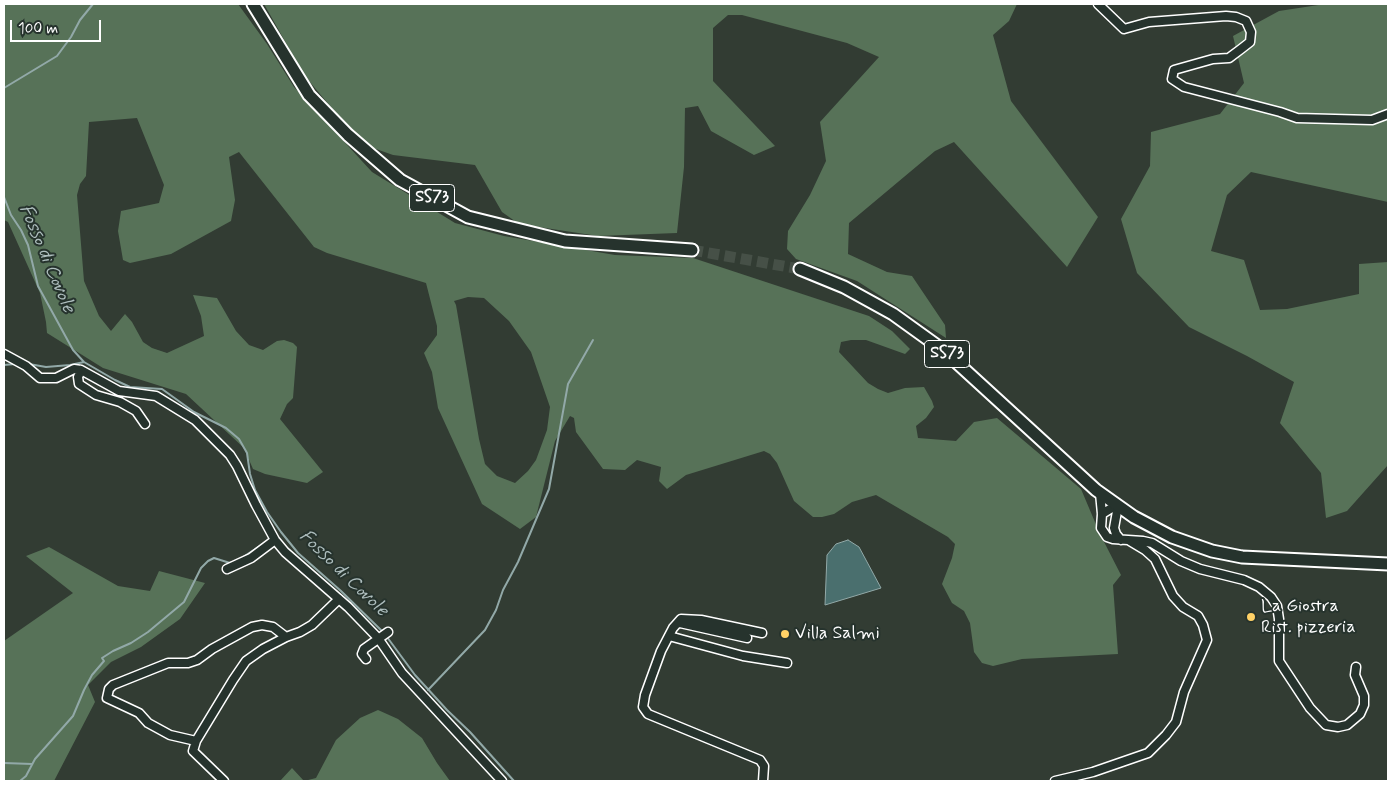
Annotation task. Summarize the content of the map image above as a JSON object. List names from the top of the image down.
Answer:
{
  "streets": {
    "main road": ["SS73"]
  },
  "water": ["Fosso di Covole"],
  "places": ["La Giostra Rist. pizzeria", "Villa Salmi"],
  "scale_bar": "100 m"
}
